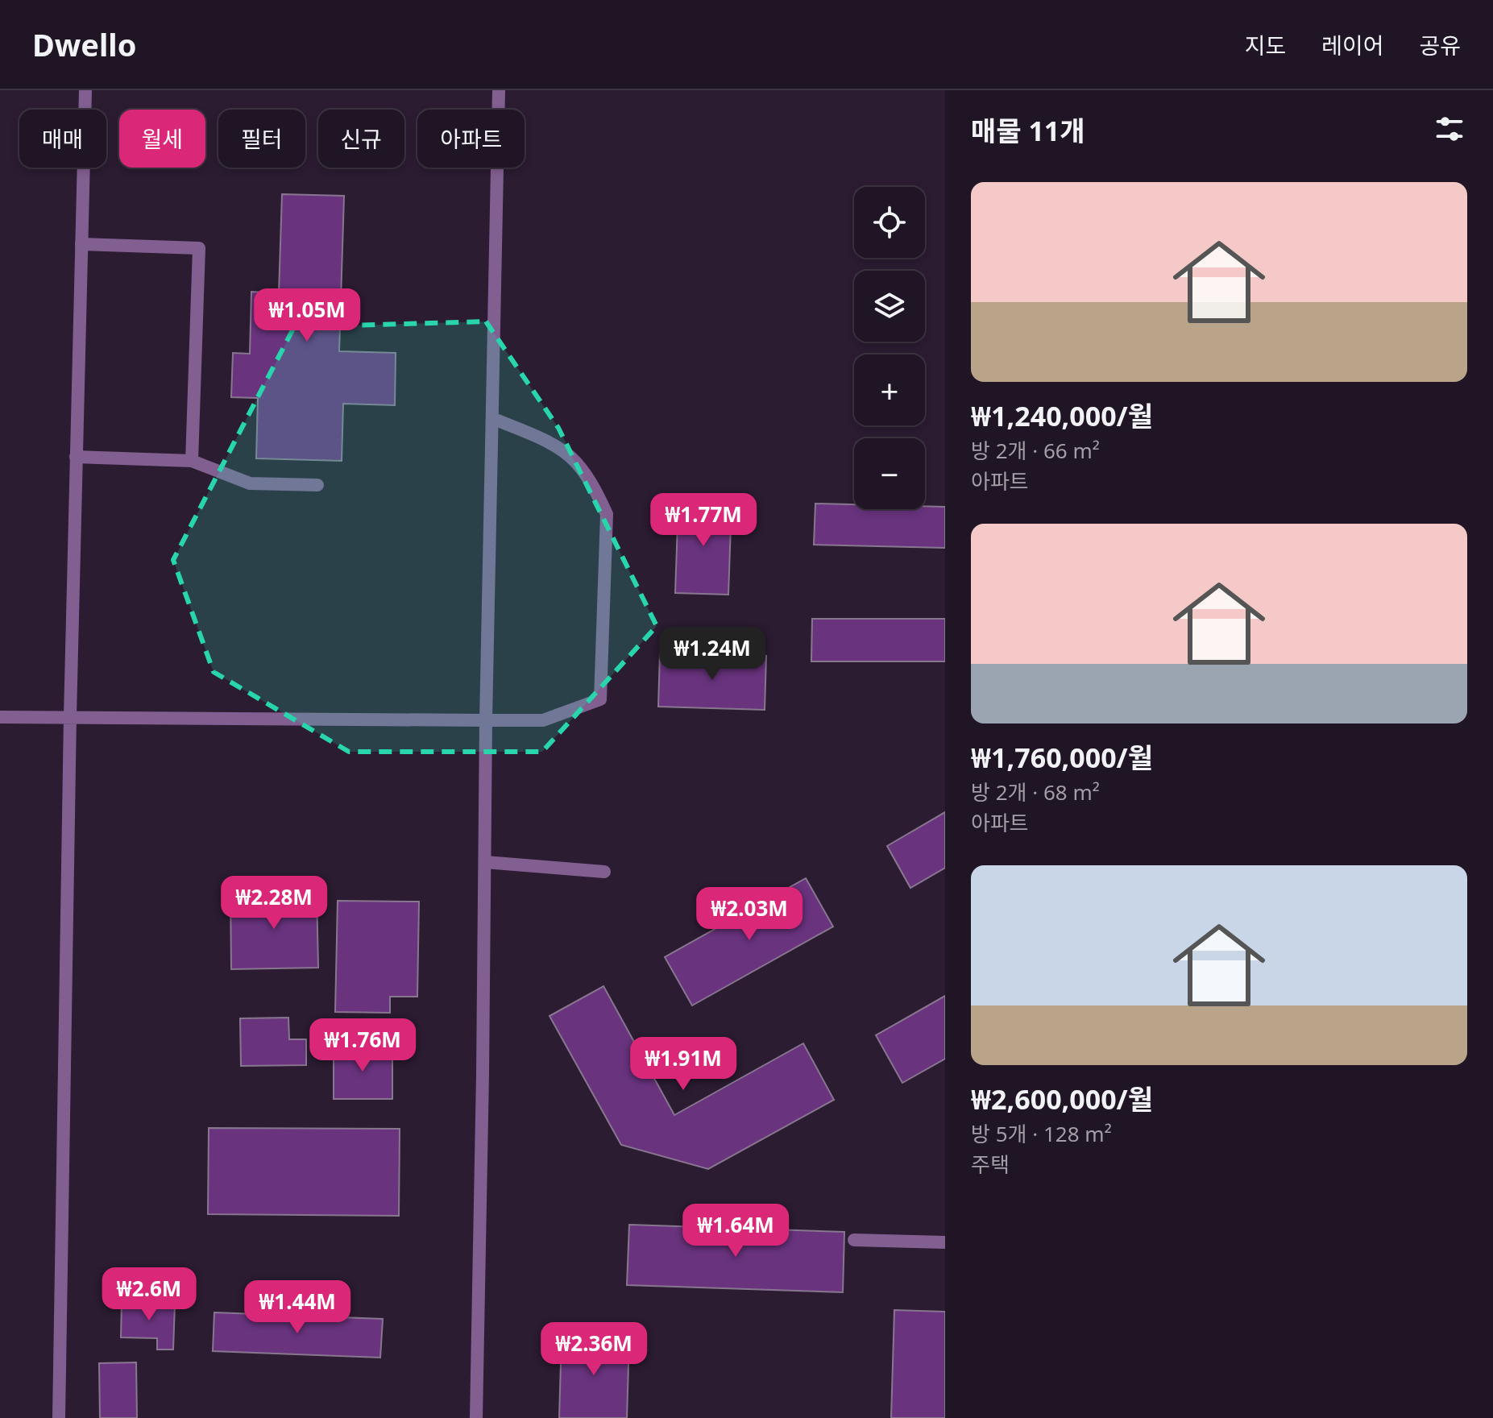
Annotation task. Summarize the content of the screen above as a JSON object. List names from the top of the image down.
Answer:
{
  "page": {
    "header": "Dwello",
    "nav": ["지도", "레이어", "공유"],
    "heading": "매물 11개",
    "chip": [
      "매매",
      "월세",
      "필터",
      "신규",
      "아파트"
    ],
    "list": [
      {
        "name": "₩1,240,000/월",
        "note": "방 2개 · 66 m² · 아파트"
      },
      {
        "name": "₩1,760,000/월",
        "note": "방 2개 · 68 m² · 아파트"
      },
      {
        "name": "₩2,600,000/월",
        "note": "방 5개 · 128 m² · 주택"
      }
    ],
    "map_buttons": ["+", "−"],
    "price": [
      "₩1.05M",
      "₩1.77M",
      "₩1.24M",
      "₩2.28M",
      "₩2.03M",
      "₩1.76M",
      "₩1.91M",
      "₩1.64M",
      "₩2.6M",
      "₩1.44M",
      "₩2.36M"
    ]
  }
}
